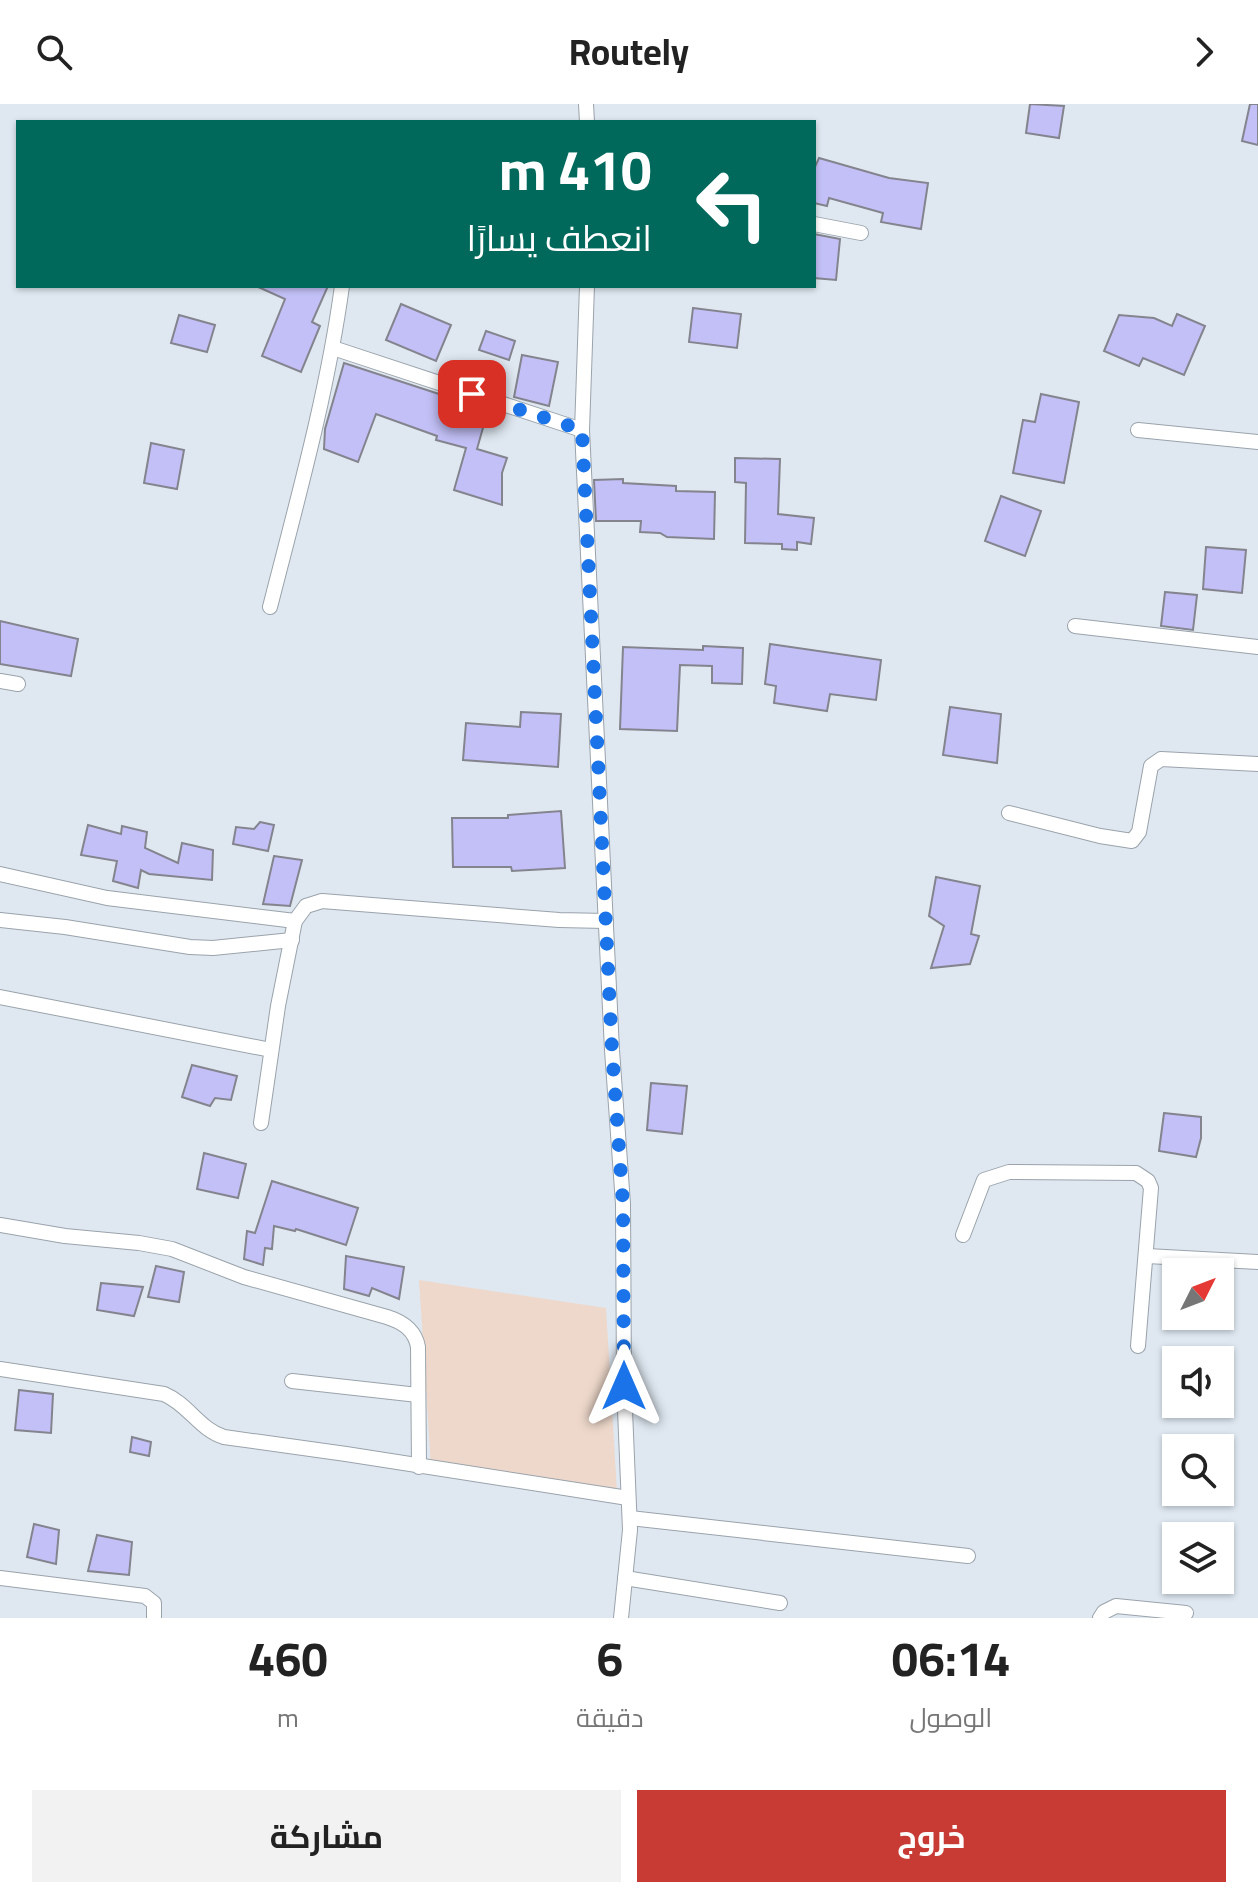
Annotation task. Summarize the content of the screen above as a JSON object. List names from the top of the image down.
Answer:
{
  "north": "top right",
  "page": {
    "header": "Routely",
    "turn": ["410 m", "انعطف يسارًا"],
    "eta": [
      "06:14",
      "الوصول",
      "6",
      "دقيقة",
      "460",
      "m"
    ],
    "buttons": ["خروج", "مشاركة"]
  }
}
